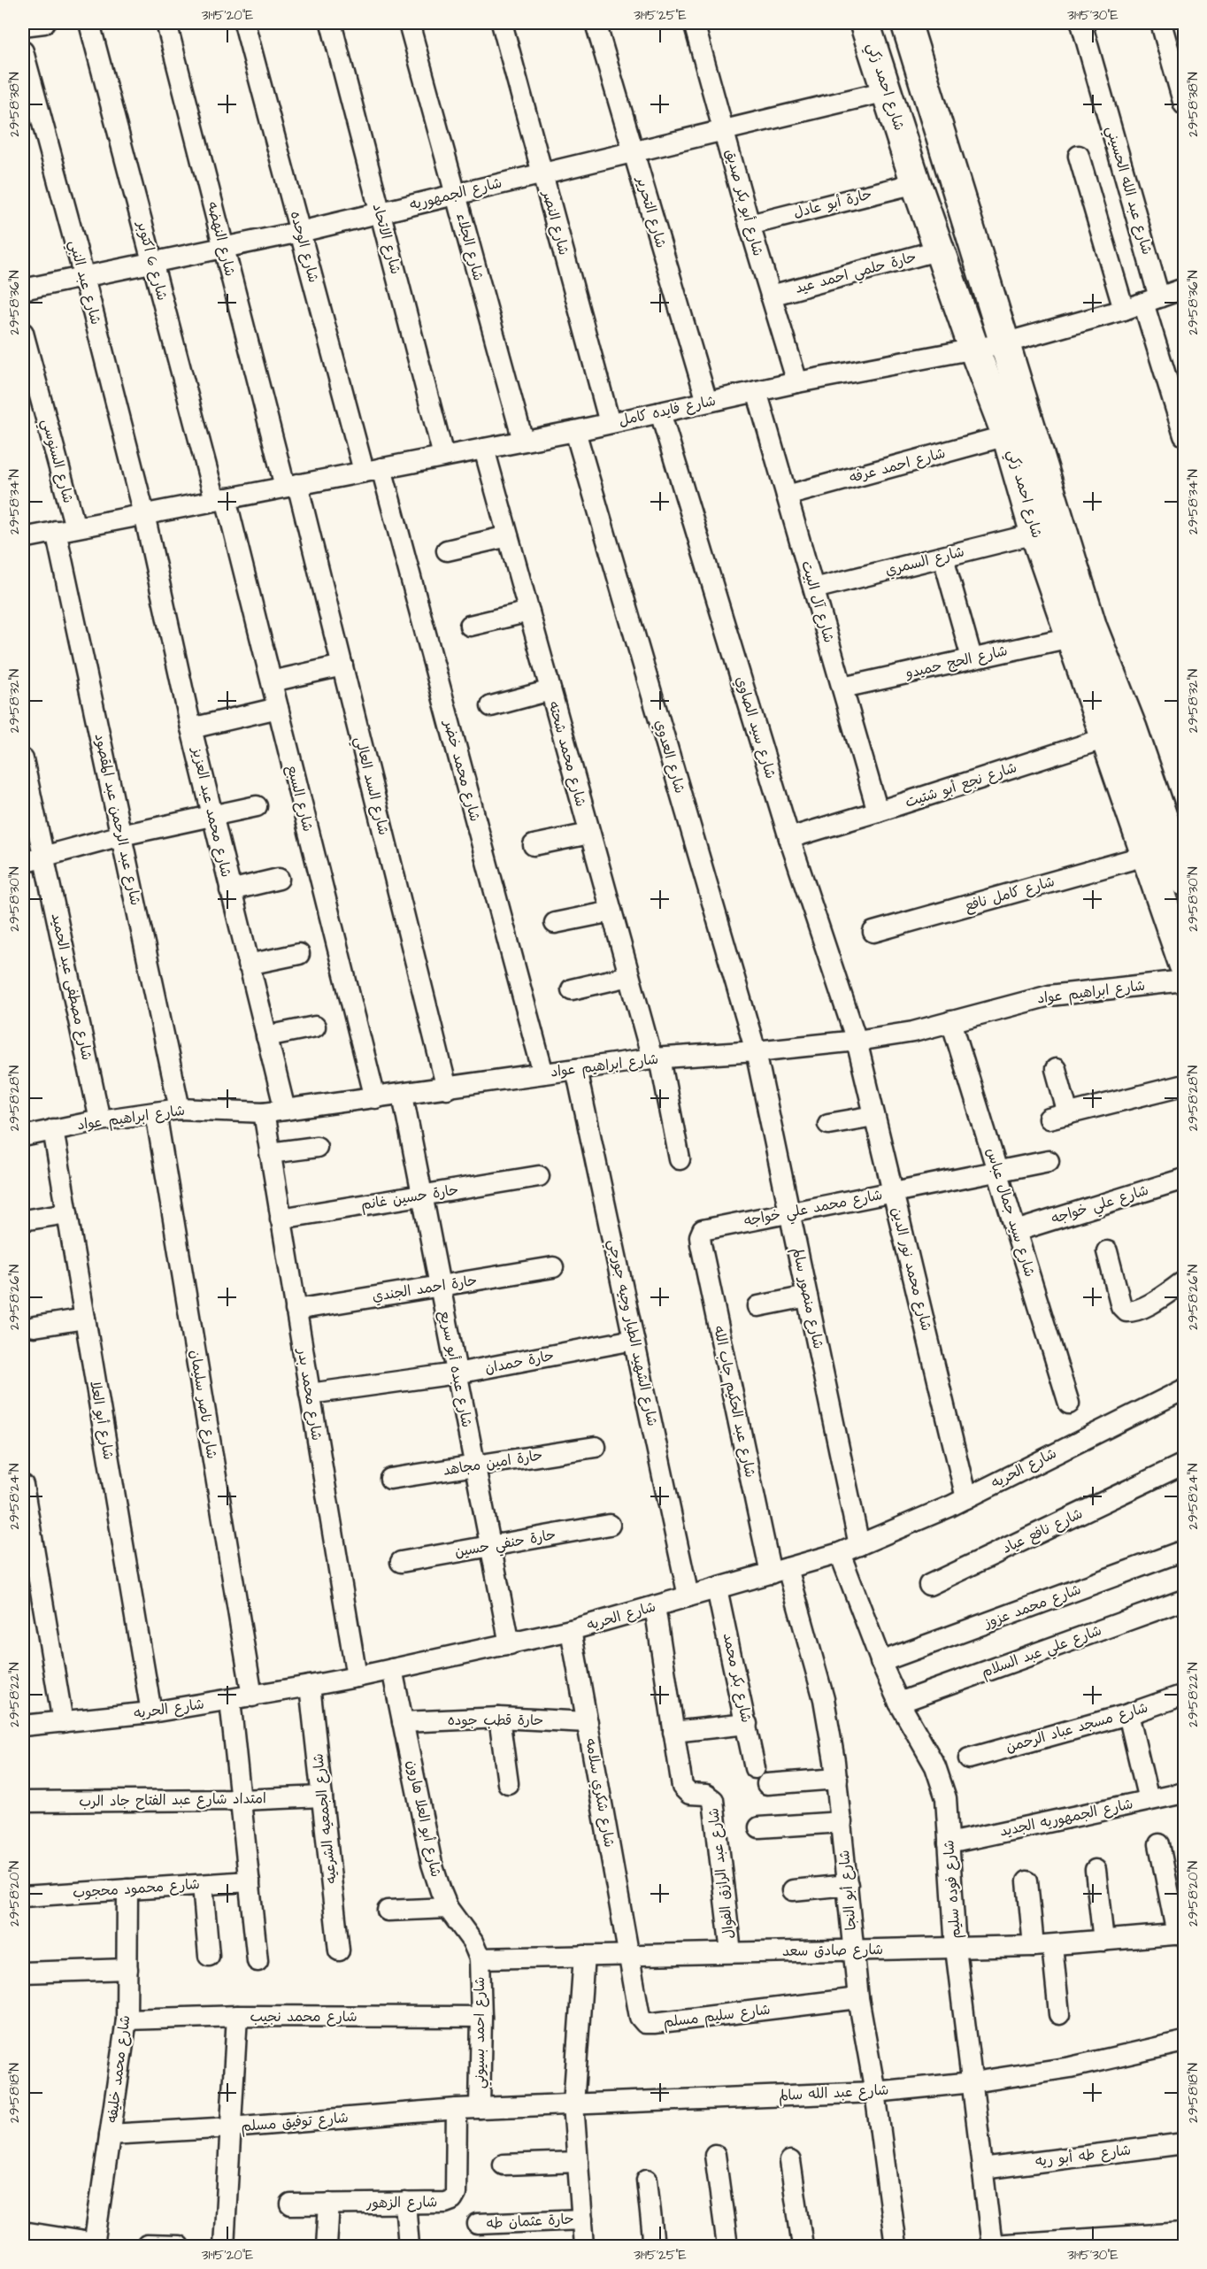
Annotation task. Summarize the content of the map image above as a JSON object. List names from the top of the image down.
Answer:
{
  "streets": {
    "street": [
      "شارع احمد زكي",
      "شارع عبد الله الحسيني",
      "شارع الجمهوريه",
      "شارع أبو بكر صديق",
      "حارة أبو عادل",
      "شارع التحرير",
      "شارع النصر",
      "شارع النهضه",
      "شارع الاتحاد",
      "شارع الوحده",
      "شارع الجلاء",
      "شارع 6 اكتوبر",
      "حارة حلمي احمد عيد",
      "شارع عبد النبي",
      "شارع فايده كامل",
      "شارع السنوسي",
      "شارع احمد عرفه",
      "شارع السمري",
      "شارع آل البيت",
      "شارع الحج حميدو",
      "شارع سيد الصاوي",
      "شارع محمد شحته",
      "شارع العدوي",
      "شارع محمد خضر",
      "شارع نجع أبو شتيت",
      "شارع السد العالي",
      "شارع السبع",
      "شارع محمد عبد العزيز",
      "شارع عبد الرحمن عبد المقصود",
      "شارع كامل نافع",
      "شارع مصطفى عبد الحميد",
      "شارع ابراهيم عواد",
      "حارة حسين غانم",
      "شارع علي خواجه",
      "شارع محمد علي خواجه",
      "شارع سيد جمال عباس",
      "شارع محمد نور الدين",
      "حارة احمد الجندي",
      "شارع منصور سالم",
      "شارع الشهيد الطيار وجيه جورجي",
      "حارة حمدان",
      "شارع عبده أبو سريع",
      "شارع محمد بدر",
      "شارع عبد الحكيم جاب الله",
      "شارع ناصر سليمان",
      "شارع أبو العلا",
      "حارة امين مجاهد",
      "شارع الحريه",
      "شارع نافع عياد",
      "حارة حنفي حسين",
      "شارع محمد عزوز",
      "شارع علي عبد السلام",
      "شارع بكر محمد",
      "حارة قطب جوده",
      "شارع مسجد عباد الرحمن",
      "شارع شكري سلامه",
      "امتداد شارع عبد الفتاح جاد الرب",
      "شارع الجمهوريه الجديد",
      "شارع الجمعيه الشرعيه",
      "شارع أبو العلا هارون",
      "شارع عبد الرازق الفوال",
      "شارع محمود محجوب",
      "شارع فوده سليم",
      "شارع أبو النجا",
      "شارع صادق سعد",
      "شارع سليم مسلم",
      "شارع محمد نجيب",
      "شارع احمد بسيوني",
      "شارع محمد خليفه",
      "شارع عبد الله سالم",
      "شارع توفيق مسلم",
      "شارع طه أبو ريه",
      "شارع الزهور",
      "حارة عثمان طه"
    ]
  },
  "crossings": [
    ["شارع احمد زكي", "شارع الجمهوريه"],
    ["شارع احمد زكي", "حارة أبو عادل"],
    ["شارع احمد زكي", "حارة حلمي احمد عيد"],
    ["شارع احمد زكي", "شارع فايده كامل"],
    ["شارع احمد زكي", "شارع احمد عرفه"],
    ["شارع احمد زكي", "شارع السمري"],
    ["شارع احمد زكي", "شارع الحج حميدو"],
    ["شارع احمد زكي", "شارع نجع أبو شتيت"],
    ["شارع احمد زكي", "شارع كامل نافع"],
    ["شارع عبد الله الحسيني", "شارع فايده كامل"],
    ["شارع الجمهوريه", "شارع أبو بكر صديق"],
    ["شارع الجمهوريه", "شارع التحرير"],
    ["شارع الجمهوريه", "شارع النصر"],
    ["شارع الجمهوريه", "شارع النهضه"],
    ["شارع الجمهوريه", "شارع الاتحاد"],
    ["شارع الجمهوريه", "شارع الوحده"],
    ["شارع الجمهوريه", "شارع الجلاء"],
    ["شارع الجمهوريه", "شارع 6 اكتوبر"],
    ["شارع الجمهوريه", "شارع عبد النبي"],
    ["شارع أبو بكر صديق", "حارة أبو عادل"],
    ["شارع أبو بكر صديق", "حارة حلمي احمد عيد"],
    ["شارع أبو بكر صديق", "شارع فايده كامل"],
    ["شارع التحرير", "شارع فايده كامل"],
    ["شارع النصر", "شارع فايده كامل"],
    ["شارع النهضه", "شارع فايده كامل"],
    ["شارع النهضه", "شارع السد العالي"],
    ["شارع الاتحاد", "شارع فايده كامل"],
    ["شارع الوحده", "شارع فايده كامل"],
    ["شارع الوحده", "شارع محمد خضر"],
    ["شارع الجلاء", "شارع فايده كامل"],
    ["شارع 6 اكتوبر", "شارع فايده كامل"],
    ["شارع 6 اكتوبر", "شارع السبع"],
    ["شارع عبد النبي", "شارع فايده كامل"],
    ["شارع عبد النبي", "شارع محمد عبد العزيز"],
    ["شارع فايده كامل", "شارع السنوسي"],
    ["شارع فايده كامل", "شارع آل البيت"],
    ["شارع فايده كامل", "شارع سيد الصاوي"],
    ["شارع فايده كامل", "شارع محمد شحته"],
    ["شارع فايده كامل", "شارع العدوي"],
    ["شارع فايده كامل", "شارع محمد خضر"],
    ["شارع فايده كامل", "شارع السد العالي"],
    ["شارع فايده كامل", "شارع السبع"],
    ["شارع فايده كامل", "شارع محمد عبد العزيز"],
    ["شارع فايده كامل", "شارع عبد الرحمن عبد المقصود"],
    ["شارع السنوسي", "شارع عبد الرحمن عبد المقصود"],
    ["شارع احمد عرفه", "شارع آل البيت"],
    ["شارع السمري", "شارع آل البيت"],
    ["شارع آل البيت", "شارع الحج حميدو"],
    ["شارع آل البيت", "شارع نجع أبو شتيت"],
    ["شارع سيد الصاوي", "شارع نجع أبو شتيت"],
    ["شارع سيد الصاوي", "شارع ابراهيم عواد"],
    ["شارع سيد الصاوي", "شارع محمد نور الدين"],
    ["شارع محمد شحته", "شارع ابراهيم عواد"],
    ["شارع العدوي", "شارع ابراهيم عواد"],
    ["شارع العدوي", "شارع منصور سالم"],
    ["شارع محمد خضر", "شارع ابراهيم عواد"],
    ["شارع السد العالي", "شارع ابراهيم عواد"],
    ["شارع السبع", "شارع ابراهيم عواد"],
    ["شارع محمد عبد العزيز", "شارع ابراهيم عواد"],
    ["شارع عبد الرحمن عبد المقصود", "شارع ابراهيم عواد"],
    ["شارع مصطفى عبد الحميد", "شارع ابراهيم عواد"],
    ["شارع ابراهيم عواد", "شارع سيد جمال عباس"],
    ["شارع ابراهيم عواد", "شارع محمد نور الدين"],
    ["شارع ابراهيم عواد", "شارع منصور سالم"],
    ["شارع ابراهيم عواد", "شارع الشهيد الطيار وجيه جورجي"],
    ["شارع ابراهيم عواد", "شارع عبده أبو سريع"],
    ["شارع ابراهيم عواد", "شارع محمد بدر"],
    ["شارع ابراهيم عواد", "شارع ناصر سليمان"],
    ["شارع ابراهيم عواد", "شارع أبو العلا"],
    ["حارة حسين غانم", "شارع عبده أبو سريع"],
    ["حارة حسين غانم", "شارع محمد بدر"],
    ["شارع علي خواجه", "شارع سيد جمال عباس"],
    ["شارع محمد علي خواجه", "شارع سيد جمال عباس"],
    ["شارع محمد علي خواجه", "شارع محمد نور الدين"],
    ["شارع محمد علي خواجه", "شارع منصور سالم"],
    ["شارع محمد علي خواجه", "شارع عبد الحكيم جاب الله"],
    ["شارع محمد نور الدين", "شارع الحريه"],
    ["حارة احمد الجندي", "شارع عبده أبو سريع"],
    ["حارة احمد الجندي", "شارع محمد بدر"],
    ["شارع منصور سالم", "شارع الحريه"],
    ["شارع الشهيد الطيار وجيه جورجي", "حارة حمدان"],
    ["شارع الشهيد الطيار وجيه جورجي", "شارع الحريه"],
    ["حارة حمدان", "شارع عبده أبو سريع"],
    ["حارة حمدان", "شارع محمد بدر"],
    ["شارع عبده أبو سريع", "حارة امين مجاهد"],
    ["شارع عبده أبو سريع", "شارع الحريه"],
    ["شارع عبده أبو سريع", "حارة حنفي حسين"],
    ["شارع محمد بدر", "شارع الحريه"],
    ["شارع عبد الحكيم جاب الله", "شارع الحريه"],
    ["شارع عبد الحكيم جاب الله", "شارع أبو النجا"],
    ["شارع ناصر سليمان", "شارع الحريه"],
    ["شارع أبو العلا", "شارع الحريه"],
    ["شارع الحريه", "شارع بكر محمد"],
    ["شارع الحريه", "شارع شكري سلامه"],
    ["شارع الحريه", "شارع الجمعيه الشرعيه"],
    ["شارع الحريه", "شارع أبو العلا هارون"],
    ["شارع الحريه", "شارع فوده سليم"],
    ["شارع الحريه", "شارع أبو النجا"],
    ["شارع محمد عزوز", "شارع فوده سليم"],
    ["شارع علي عبد السلام", "شارع فوده سليم"],
    ["حارة قطب جوده", "شارع شكري سلامه"],
    ["حارة قطب جوده", "شارع أبو العلا هارون"],
    ["شارع شكري سلامه", "شارع صادق سعد"],
    ["شارع شكري سلامه", "شارع سليم مسلم"],
    ["امتداد شارع عبد الفتاح جاد الرب", "شارع الجمعيه الشرعيه"],
    ["شارع الجمهوريه الجديد", "شارع فوده سليم"],
    ["شارع أبو العلا هارون", "شارع صادق سعد"],
    ["شارع أبو العلا هارون", "شارع احمد بسيوني"],
    ["شارع عبد الرازق الفوال", "شارع صادق سعد"],
    ["شارع محمود محجوب", "شارع محمد خليفه"],
    ["شارع فوده سليم", "شارع صادق سعد"],
    ["شارع فوده سليم", "شارع عبد الله سالم"],
    ["شارع فوده سليم", "شارع طه أبو ريه"],
    ["شارع أبو النجا", "شارع صادق سعد"],
    ["شارع أبو النجا", "شارع سليم مسلم"],
    ["شارع أبو النجا", "شارع عبد الله سالم"],
    ["شارع صادق سعد", "شارع سليم مسلم"],
    ["شارع صادق سعد", "شارع احمد بسيوني"],
    ["شارع محمد نجيب", "شارع احمد بسيوني"],
    ["شارع محمد نجيب", "شارع محمد خليفه"],
    ["شارع احمد بسيوني", "شارع عبد الله سالم"],
    ["شارع احمد بسيوني", "شارع توفيق مسلم"],
    ["شارع محمد خليفه", "شارع توفيق مسلم"],
    ["شارع عبد الله سالم", "شارع توفيق مسلم"],
    ["شارع توفيق مسلم", "شارع الزهور"]
  ],
  "coordinates": [
    "31°15'20\"E",
    "31°15'25\"E",
    "31°15'30\"E",
    "29°58'38\"N",
    "29°58'36\"N",
    "29°58'34\"N",
    "29°58'32\"N",
    "29°58'30\"N",
    "29°58'28\"N",
    "29°58'26\"N",
    "29°58'24\"N",
    "29°58'22\"N",
    "29°58'20\"N",
    "29°58'18\"N"
  ]
}
